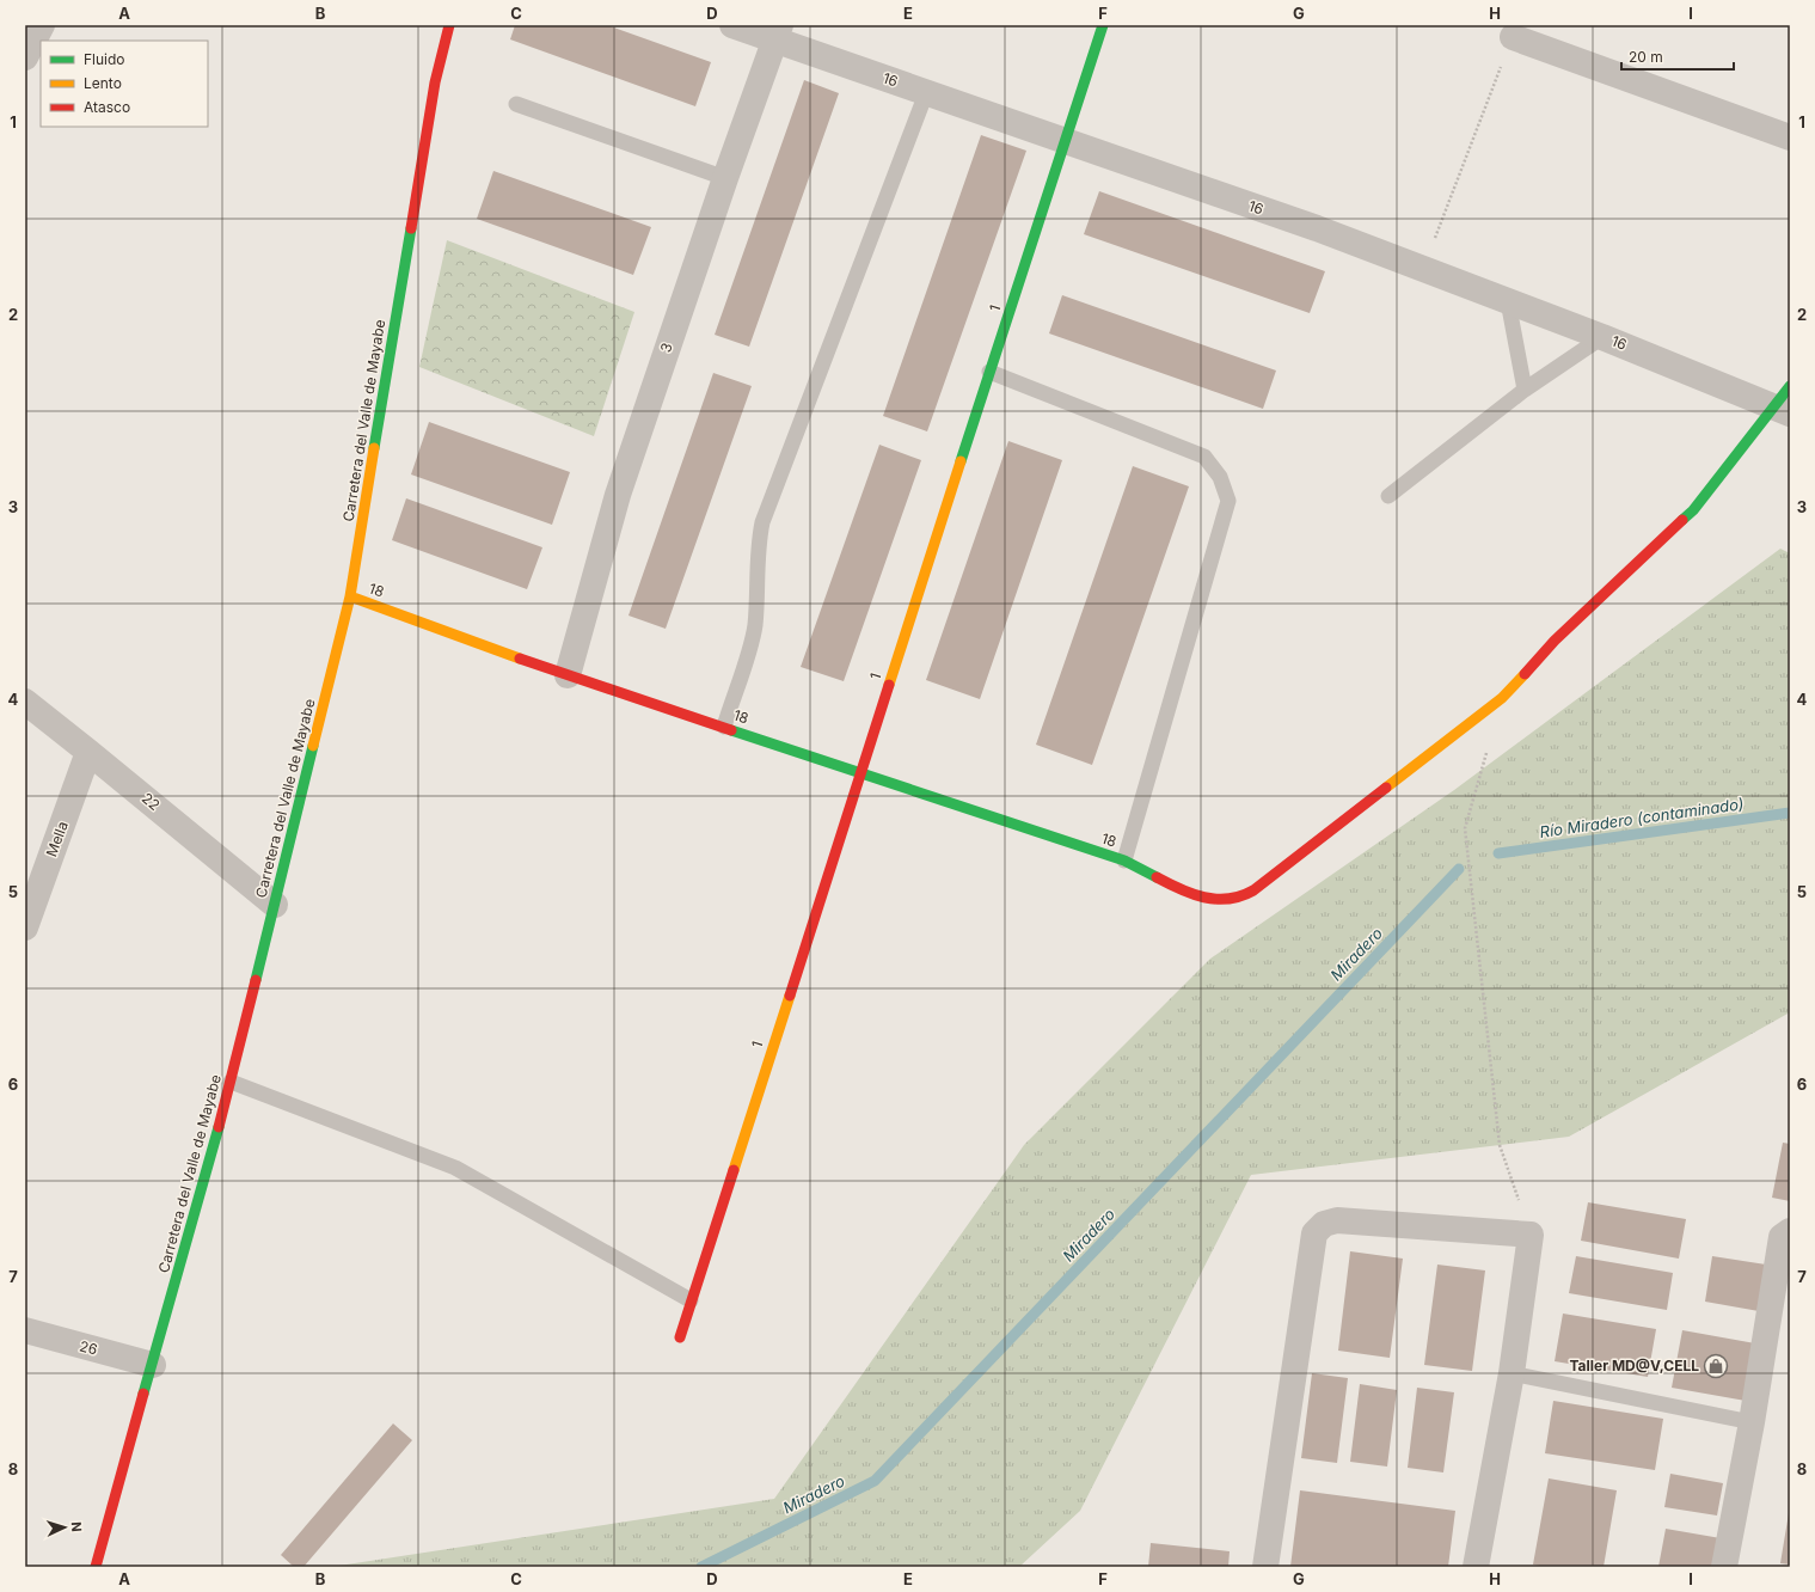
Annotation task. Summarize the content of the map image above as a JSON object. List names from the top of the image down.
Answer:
{
  "streets": {
    "street": [
      "16",
      "1",
      "3",
      "Carretera del Valle de Mayabe",
      "18",
      "22",
      "Mella",
      "26"
    ]
  },
  "crossings": [
    ["16", "1"],
    ["16", "3"],
    ["16", "18"],
    ["1", "18"],
    ["3", "18"],
    ["Carretera del Valle de Mayabe", "18"],
    ["Carretera del Valle de Mayabe", "22"],
    ["Carretera del Valle de Mayabe", "26"],
    ["22", "Mella"]
  ],
  "water": ["Río Miradero (contaminado)", "Miradero"],
  "places": {
    "shop": ["Taller MD@V,CELL"]
  },
  "legend": ["Fluido", "Lento", "Atasco"],
  "scale_bar": "20 m",
  "north": "right",
  "grid": {
    "columns": [
      "A",
      "B",
      "C",
      "D",
      "E",
      "F",
      "G",
      "H",
      "I"
    ],
    "rows": [
      "1",
      "2",
      "3",
      "4",
      "5",
      "6",
      "7",
      "8"
    ]
  }
}
